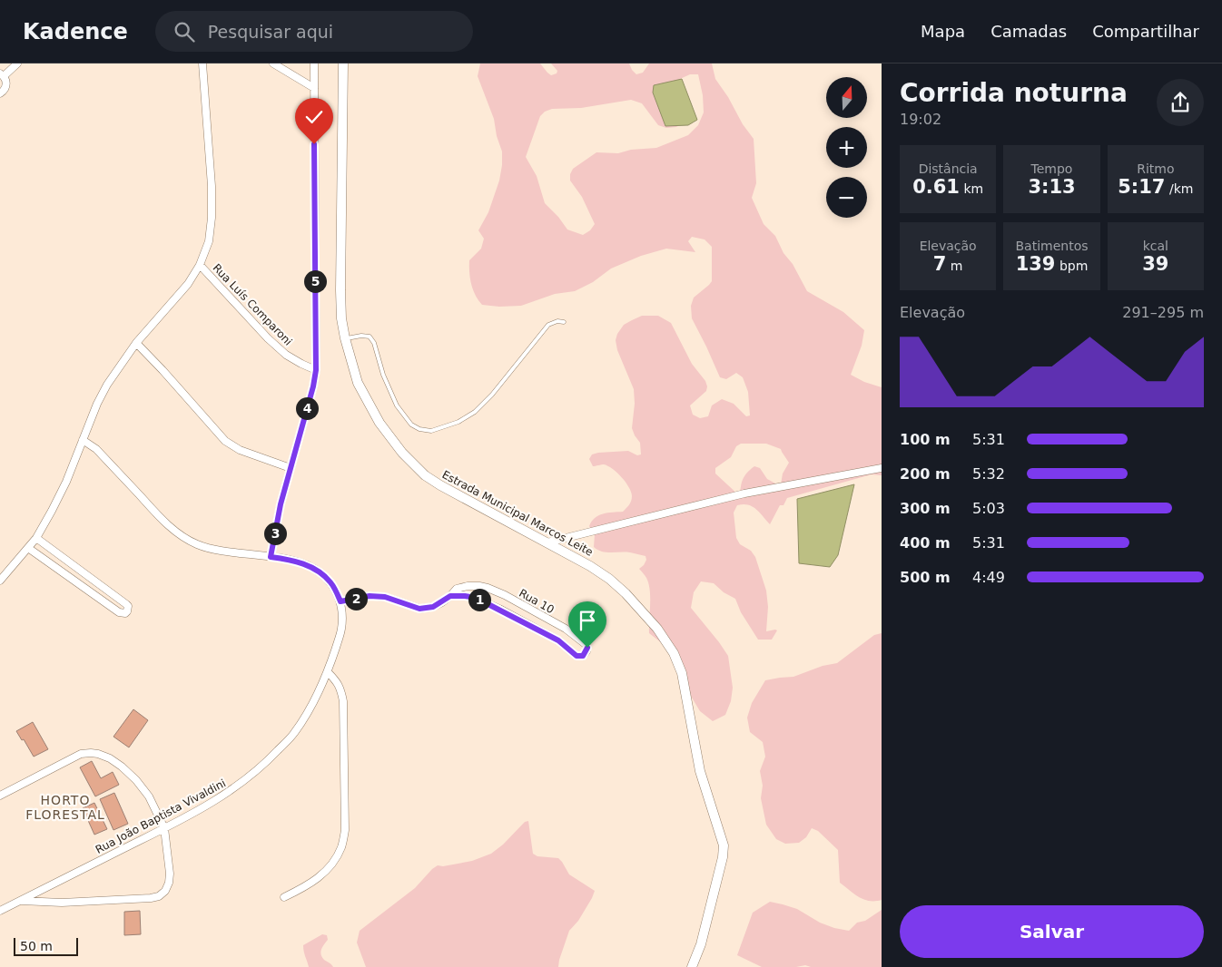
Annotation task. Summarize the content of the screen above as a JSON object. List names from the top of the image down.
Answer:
{
  "streets": {
    "street": [
      "Rua Luís Comparoni",
      "Estrada Municipal Marcos Leite",
      "Rua 10",
      "Rua João Baptista Vivaldini"
    ]
  },
  "crossings": [
    ["Rua 10", "Rua João Baptista Vivaldini"]
  ],
  "districts": ["HORTO FLORESTAL"],
  "scale_bar": "50 m",
  "north": "top",
  "page": {
    "header": "Kadence",
    "search": "Pesquisar aqui",
    "nav": ["Mapa", "Camadas", "Compartilhar"],
    "heading": ["Corrida noturna", "19:02"],
    "map_buttons": ["+", "−"],
    "stats": [
      ["Distância", "0.61 km"],
      ["Tempo", "3:13"],
      ["Ritmo", "5:17 /km"],
      ["Elevação", "7 m"],
      ["Batimentos", "139 bpm"],
      ["kcal", "39"]
    ],
    "pins": [
      "5",
      "4",
      "3",
      "2",
      "1"
    ],
    "chart": ["Elevação", "291–295 m"],
    "list": [
      {
        "name": "100 m",
        "note": "5:31"
      },
      {
        "name": "200 m",
        "note": "5:32"
      },
      {
        "name": "300 m",
        "note": "5:03"
      },
      {
        "name": "400 m",
        "note": "5:31"
      },
      {
        "name": "500 m",
        "note": "4:49"
      }
    ],
    "buttons": "Salvar",
    "scale": "50 m"
  }
}
